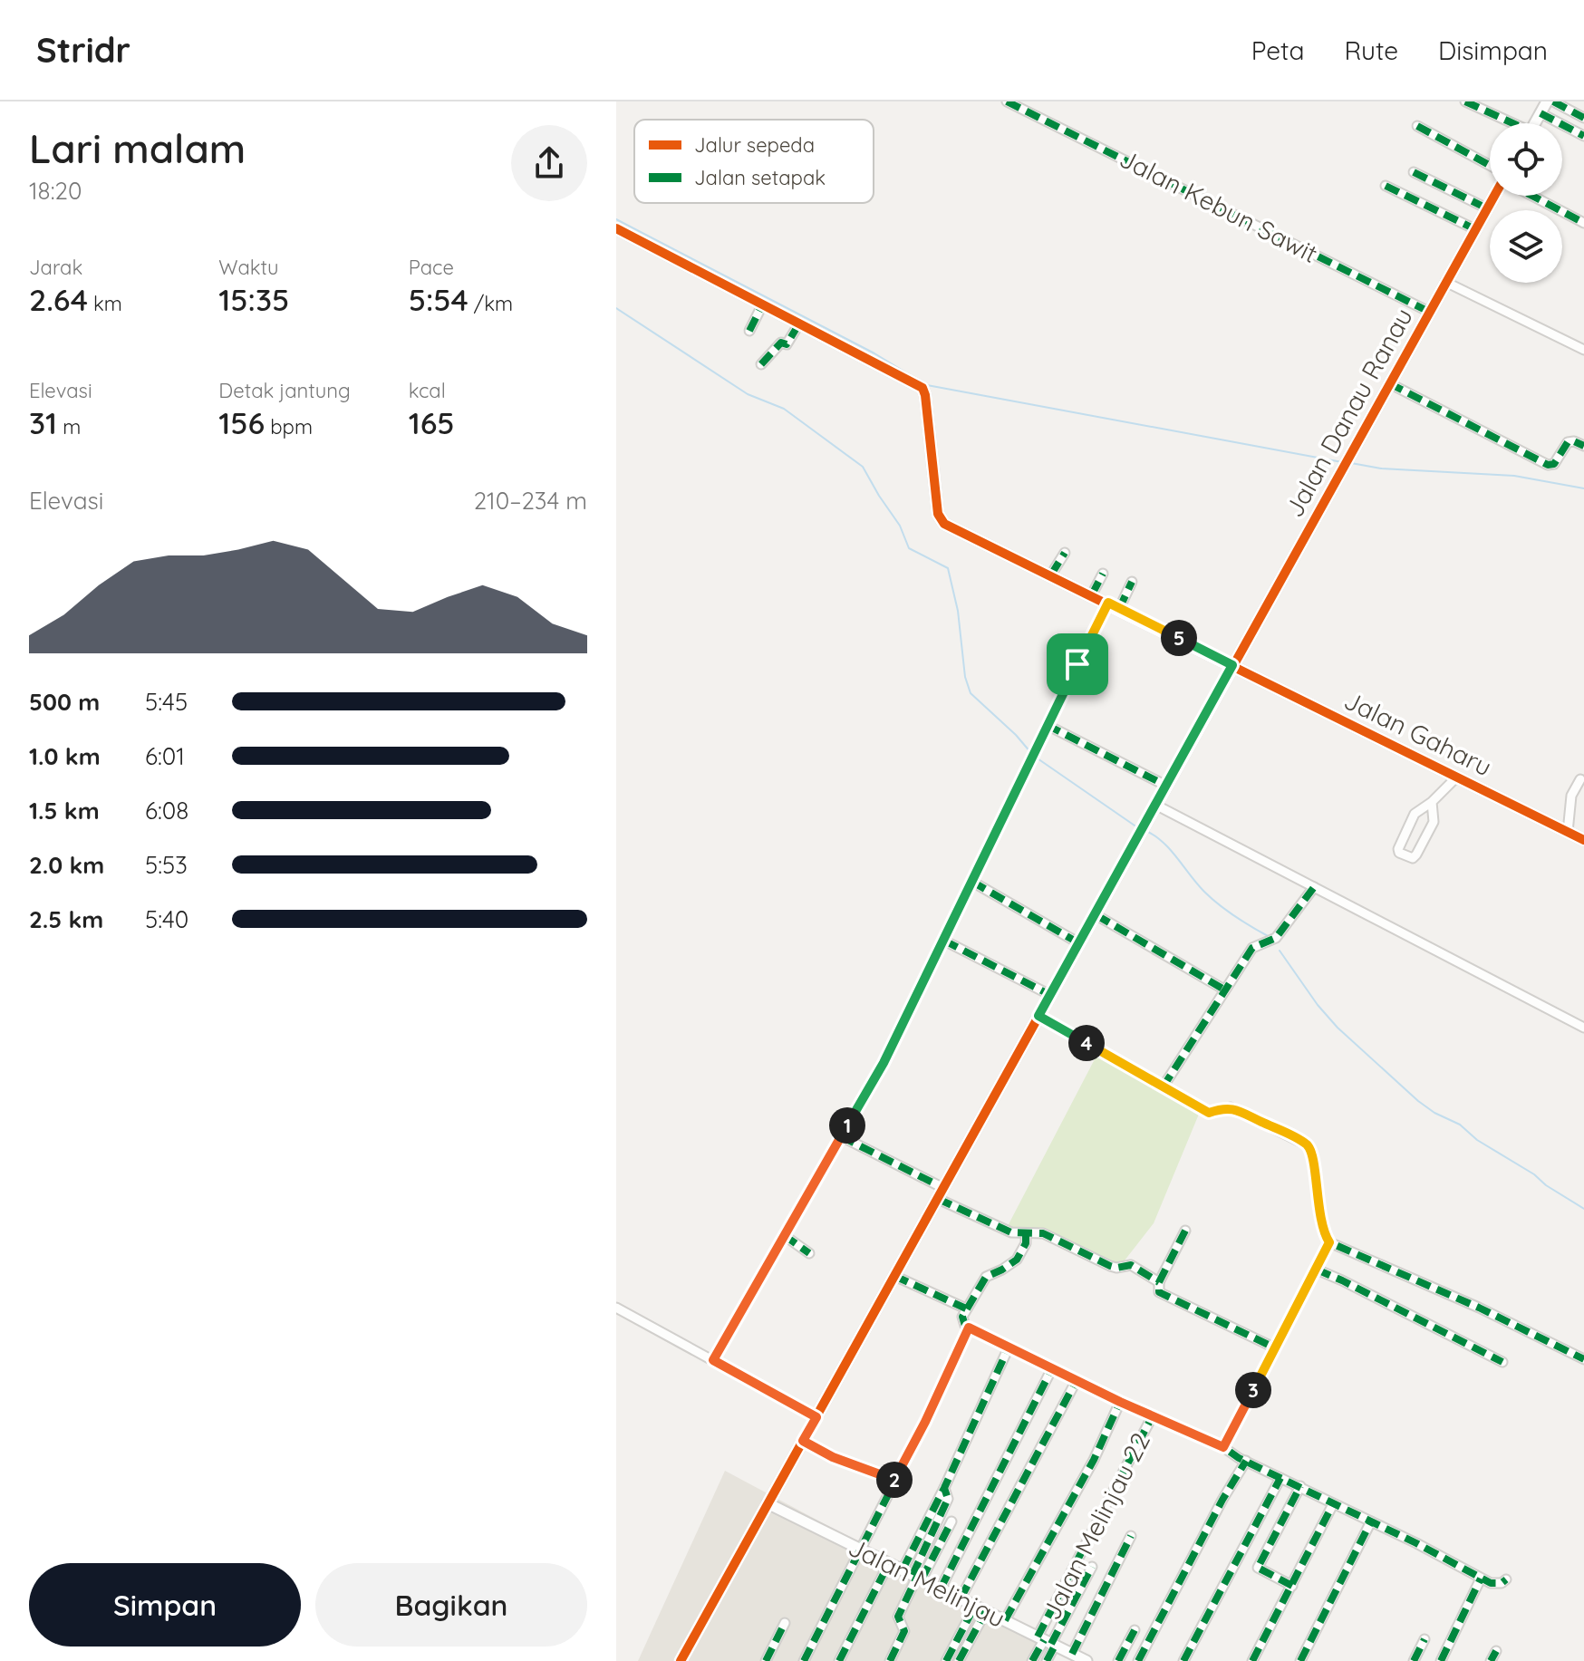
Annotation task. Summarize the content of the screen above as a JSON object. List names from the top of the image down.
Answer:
{
  "streets": {
    "street": [
      "Jalan Kebun Sawit",
      "Jalan Danau Ranau",
      "Jalan Gaharu",
      "Jalan Melinjau 22",
      "Jalan Melinjau"
    ]
  },
  "crossings": [
    ["Jalan Kebun Sawit", "Jalan Danau Ranau"],
    ["Jalan Danau Ranau", "Jalan Gaharu"],
    ["Jalan Danau Ranau", "Jalan Melinjau"],
    ["Jalan Melinjau 22", "Jalan Melinjau"]
  ],
  "legend": ["Jalur sepeda", "Jalan setapak"],
  "page": {
    "header": "Stridr",
    "nav": ["Peta", "Rute", "Disimpan"],
    "heading": ["Lari malam", "18:20"],
    "stats": [
      ["Jarak", "2.64 km"],
      ["Waktu", "15:35"],
      ["Pace", "5:54 /km"],
      ["Elevasi", "31 m"],
      ["Detak jantung", "156 bpm"],
      ["kcal", "165"]
    ],
    "chart": ["Elevasi", "210–234 m"],
    "pins": [
      "5",
      "4",
      "1",
      "3",
      "2"
    ],
    "list": [
      {
        "name": "500 m",
        "note": "5:45"
      },
      {
        "name": "1.0 km",
        "note": "6:01"
      },
      {
        "name": "1.5 km",
        "note": "6:08"
      },
      {
        "name": "2.0 km",
        "note": "5:53"
      },
      {
        "name": "2.5 km",
        "note": "5:40"
      }
    ],
    "buttons": ["Simpan", "Bagikan"]
  }
}
